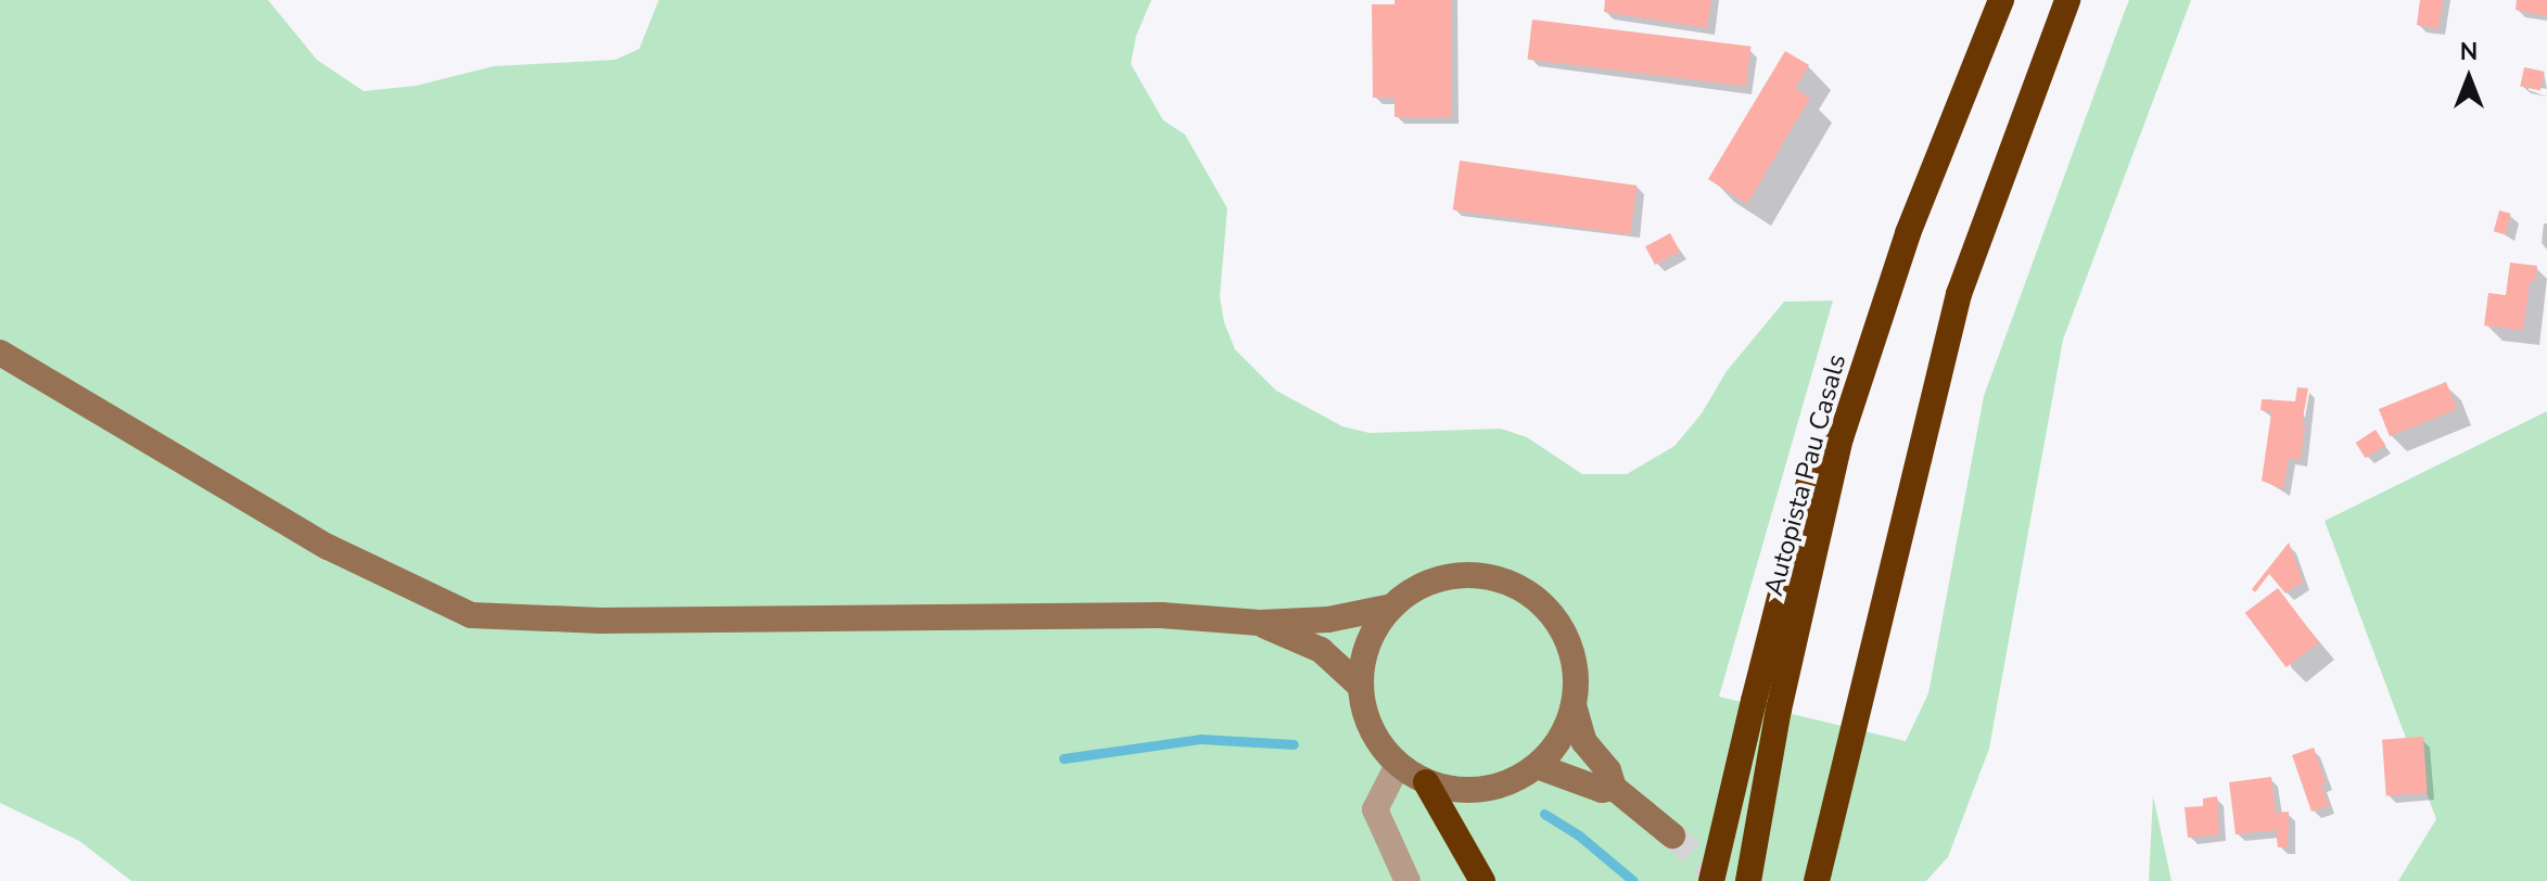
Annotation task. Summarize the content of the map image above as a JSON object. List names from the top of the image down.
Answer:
{
  "streets": {
    "highway": ["Autopista Pau Casals"]
  },
  "north": "top"
}
